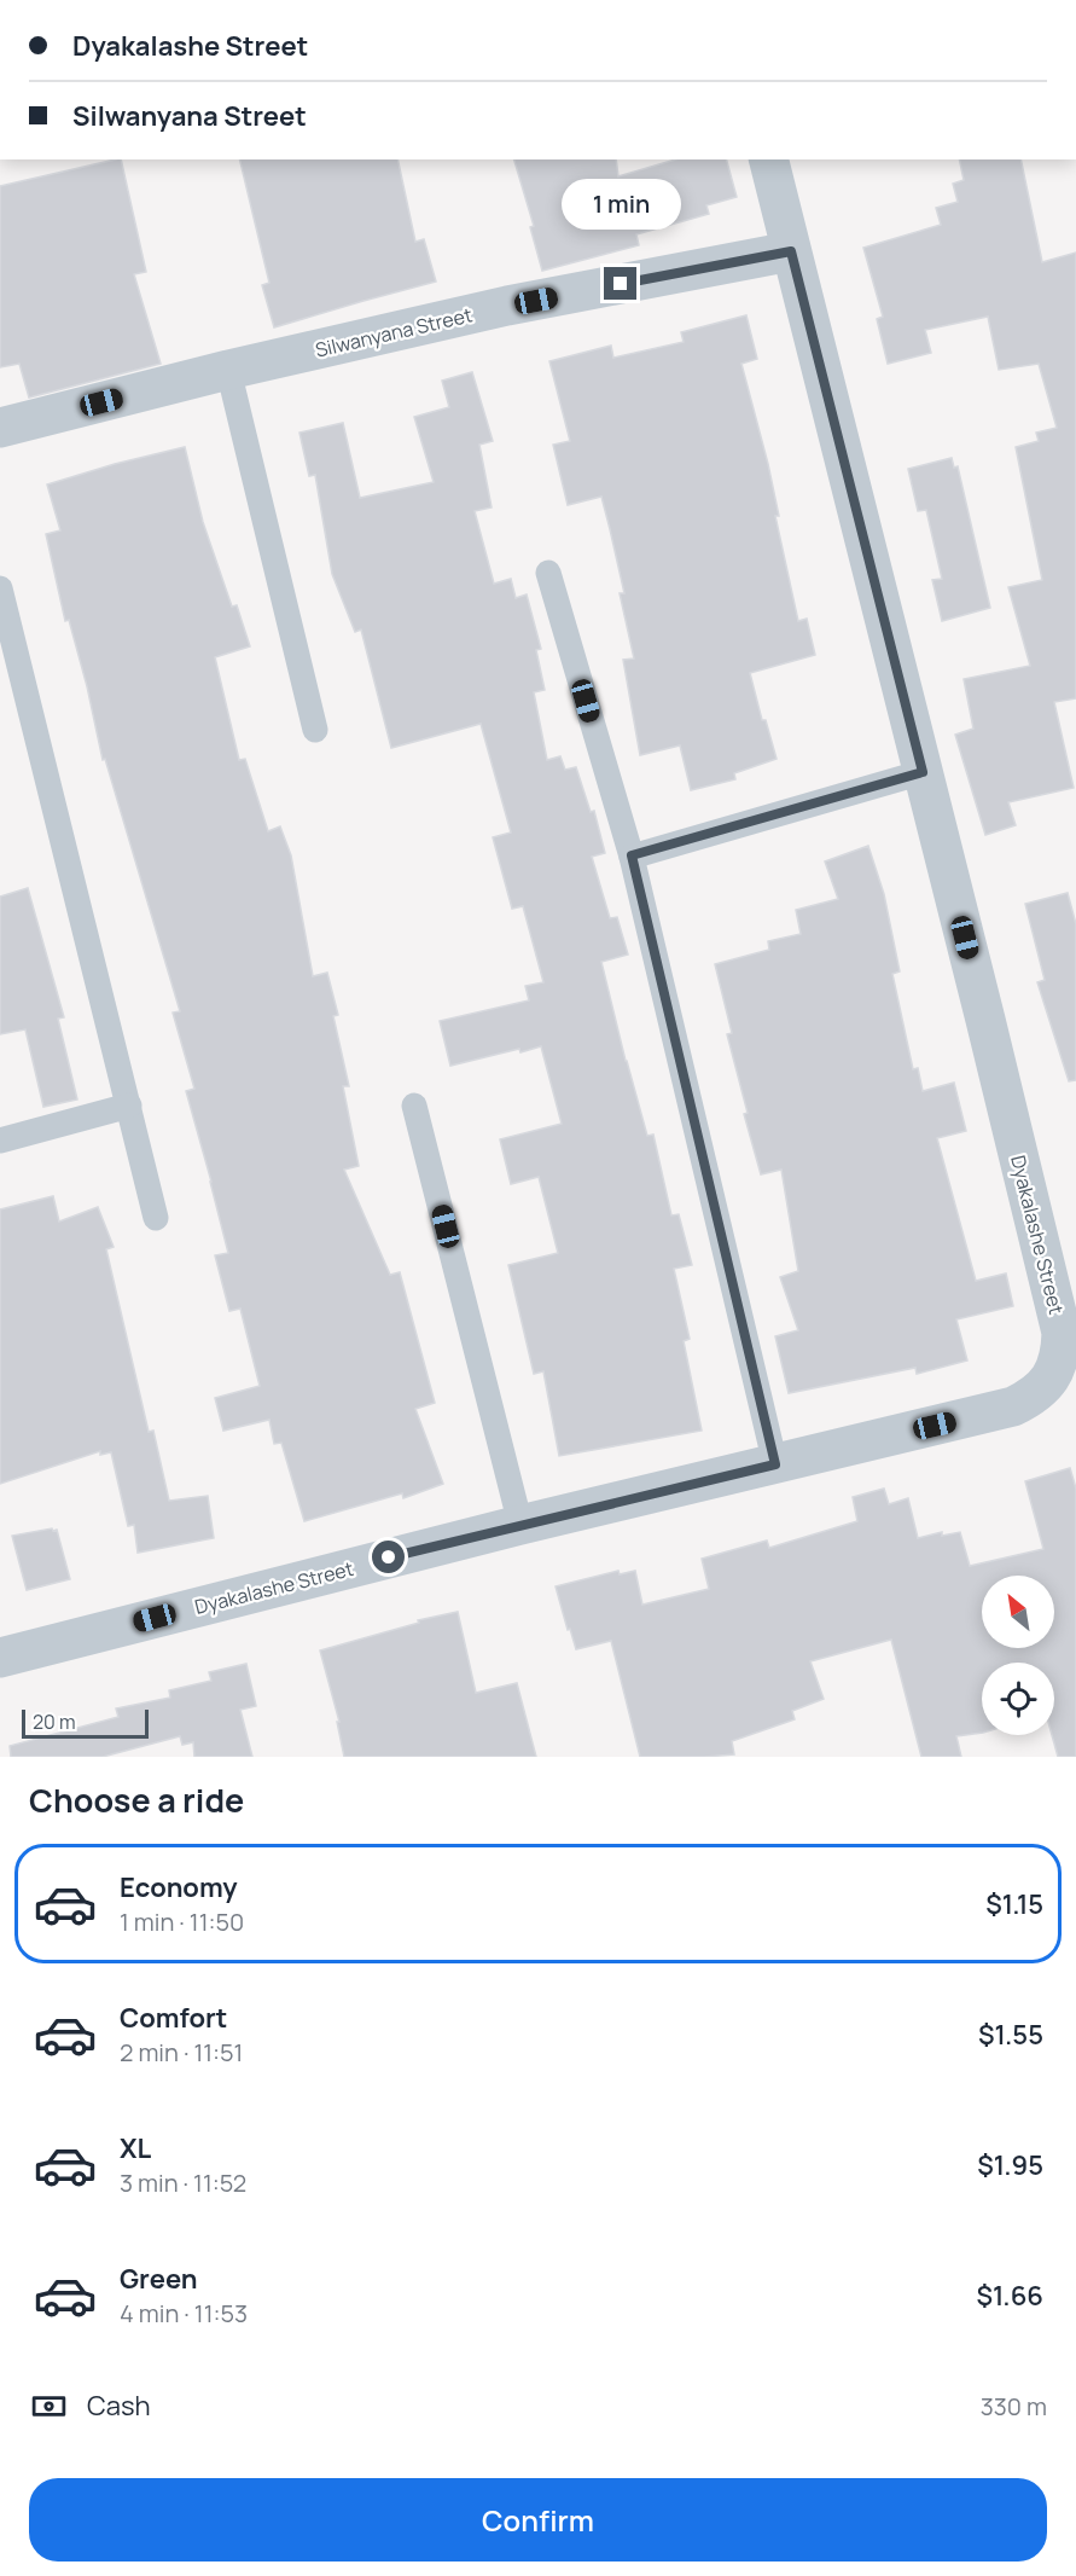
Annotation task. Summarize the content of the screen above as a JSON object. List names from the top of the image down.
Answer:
{
  "streets": {
    "street": ["Silwanyana Street", "Dyakalashe Street"]
  },
  "crossings": [
    ["Silwanyana Street", "Dyakalashe Street"]
  ],
  "scale_bar": "20 m",
  "north": "top left",
  "page": {
    "banner": ["Dyakalashe Street", "Silwanyana Street"],
    "bubble": "1 min",
    "scale": "20 m",
    "heading": "Choose a ride",
    "list": [
      {
        "name": "Economy",
        "note": "1 min · 11:50",
        "value": "$1.15"
      },
      {
        "name": "Comfort",
        "note": "2 min · 11:51",
        "value": "$1.55"
      },
      {
        "name": "XL",
        "note": "3 min · 11:52",
        "value": "$1.95"
      },
      {
        "name": "Green",
        "note": "4 min · 11:53",
        "value": "$1.66"
      }
    ],
    "pay": ["Cash", "330 m"],
    "buttons": "Confirm"
  }
}
